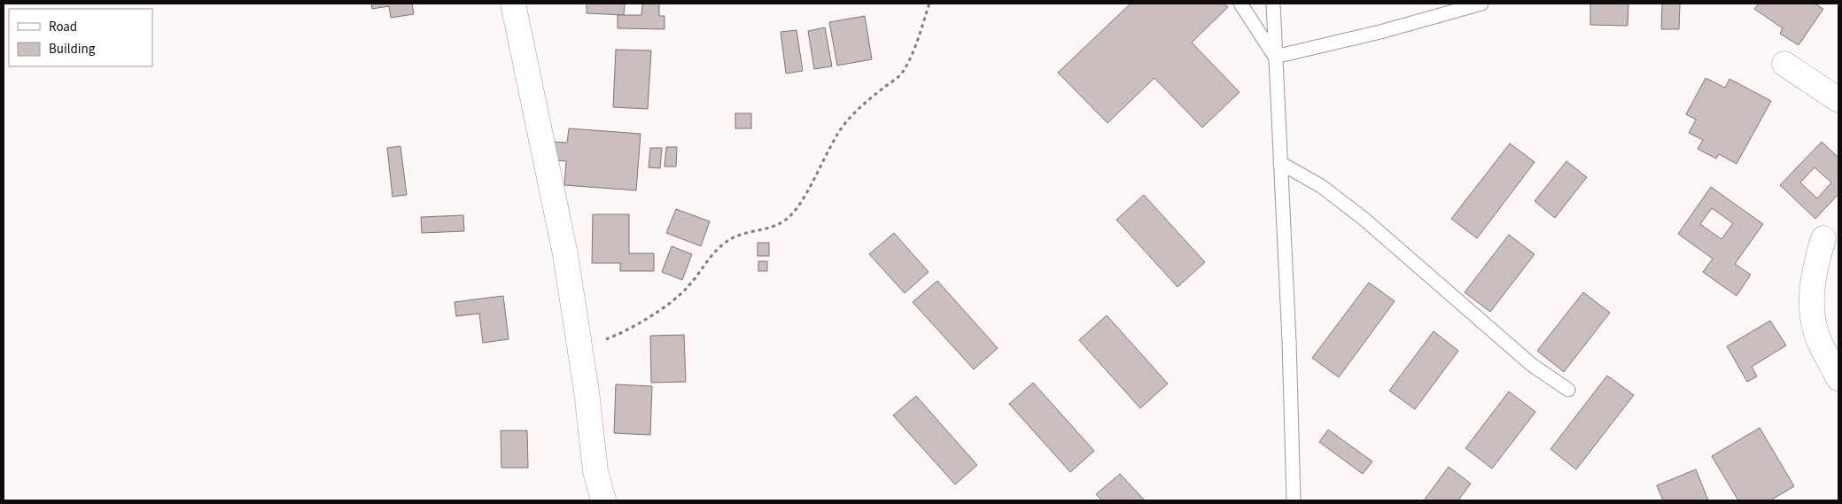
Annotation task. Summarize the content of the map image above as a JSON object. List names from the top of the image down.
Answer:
{
  "legend": ["Road", "Building"]
}
